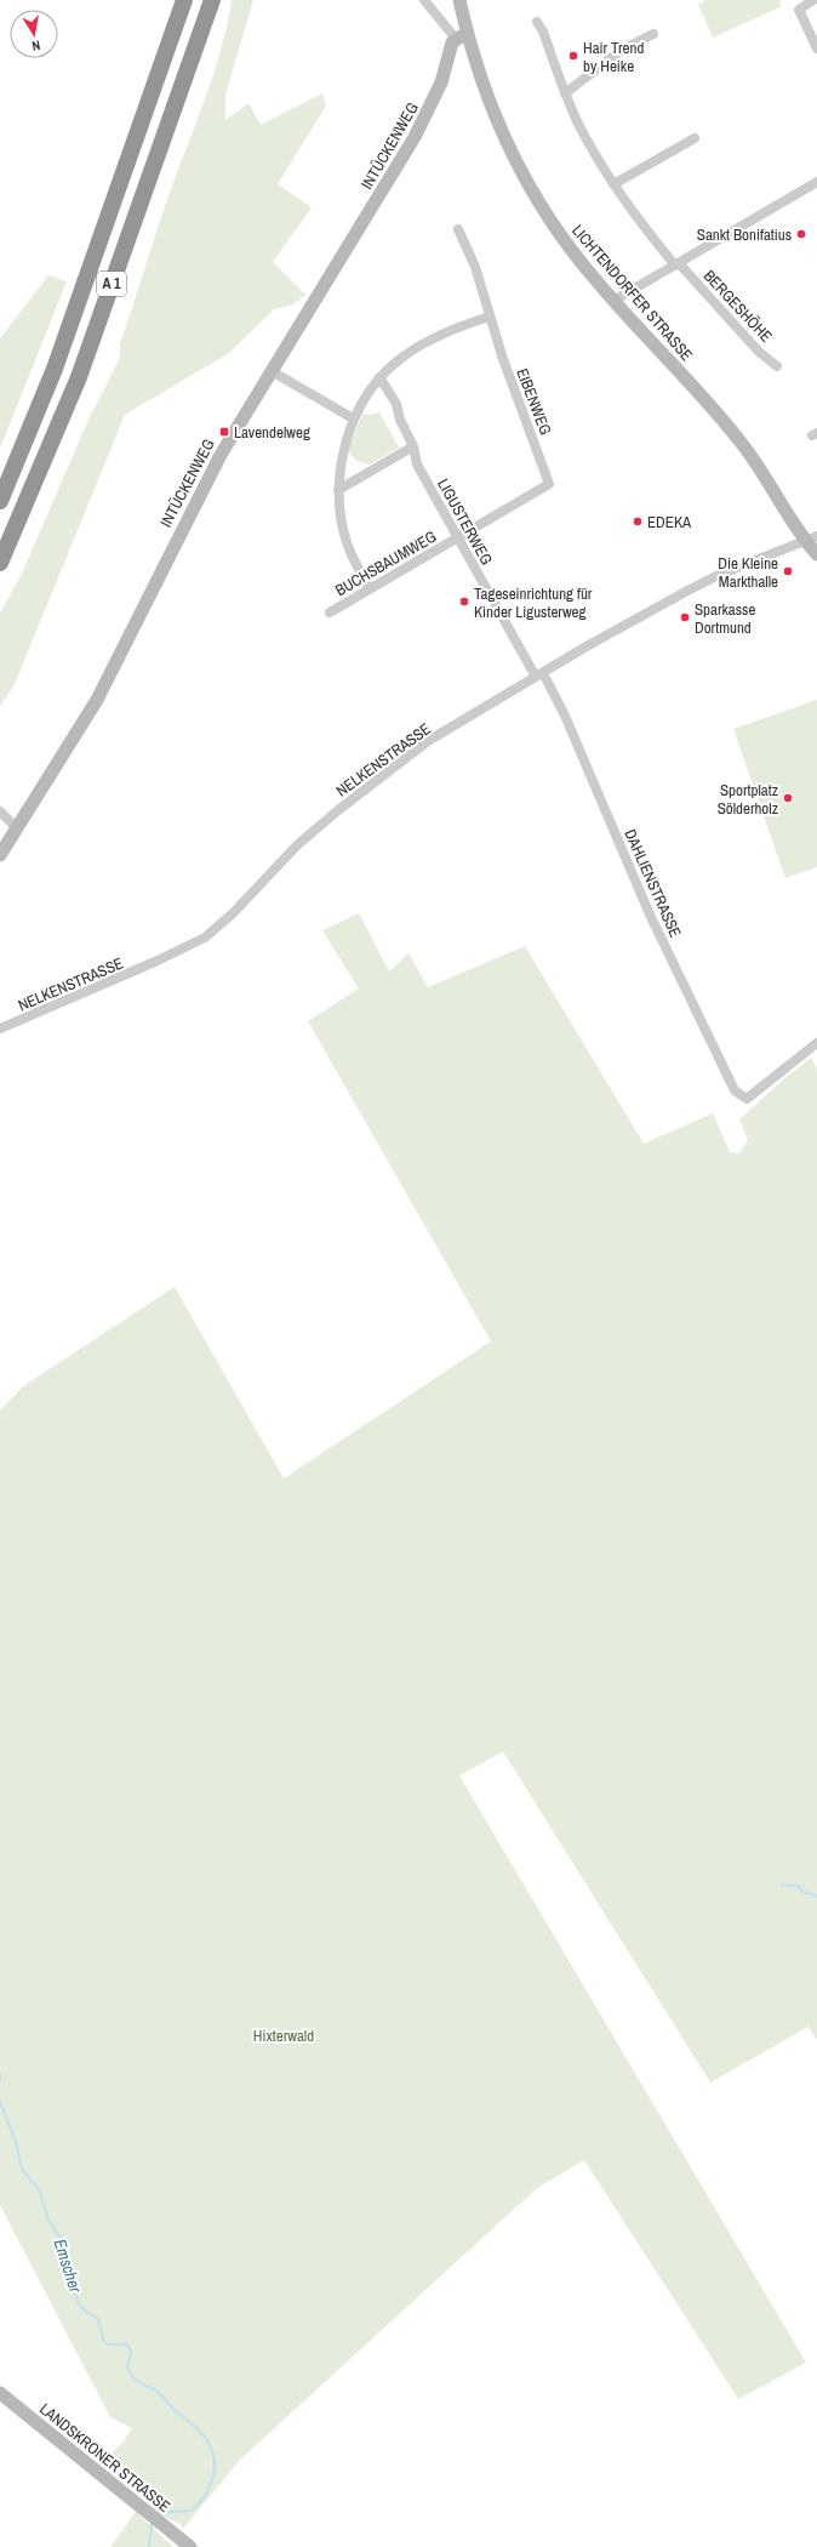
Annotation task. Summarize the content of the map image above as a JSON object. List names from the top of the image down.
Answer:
{
  "streets": {
    "highway": ["A 1"],
    "street": [
      "INTÜCKENWEG",
      "LICHTENDORFER STRASSE",
      "BERGESHÖHE",
      "EIBENWEG",
      "LIGUSTERWEG",
      "BUCHSBAUMWEG",
      "NELKENSTRASSE",
      "DAHLIENSTRASSE",
      "LANDSKRONER STRASSE"
    ]
  },
  "crossings": [
    ["INTÜCKENWEG", "LICHTENDORFER STRASSE"],
    ["LICHTENDORFER STRASSE", "NELKENSTRASSE"],
    ["EIBENWEG", "LIGUSTERWEG"],
    ["EIBENWEG", "BUCHSBAUMWEG"],
    ["LIGUSTERWEG", "BUCHSBAUMWEG"],
    ["LIGUSTERWEG", "NELKENSTRASSE"],
    ["LIGUSTERWEG", "DAHLIENSTRASSE"],
    ["NELKENSTRASSE", "DAHLIENSTRASSE"]
  ],
  "water": ["Emscher"],
  "parks": ["Hixterwald"],
  "places": {
    "other": [
      "Hair Trend by Heike",
      "Sankt Bonifatius",
      "EDEKA",
      "Die Kleine Markthalle",
      "Tageseinrichtung für Kinder Ligusterweg",
      "Sparkasse Dortmund",
      "Sportplatz Sölderholz"
    ],
    "transit": ["Lavendelweg"]
  },
  "north": "bottom"
}
